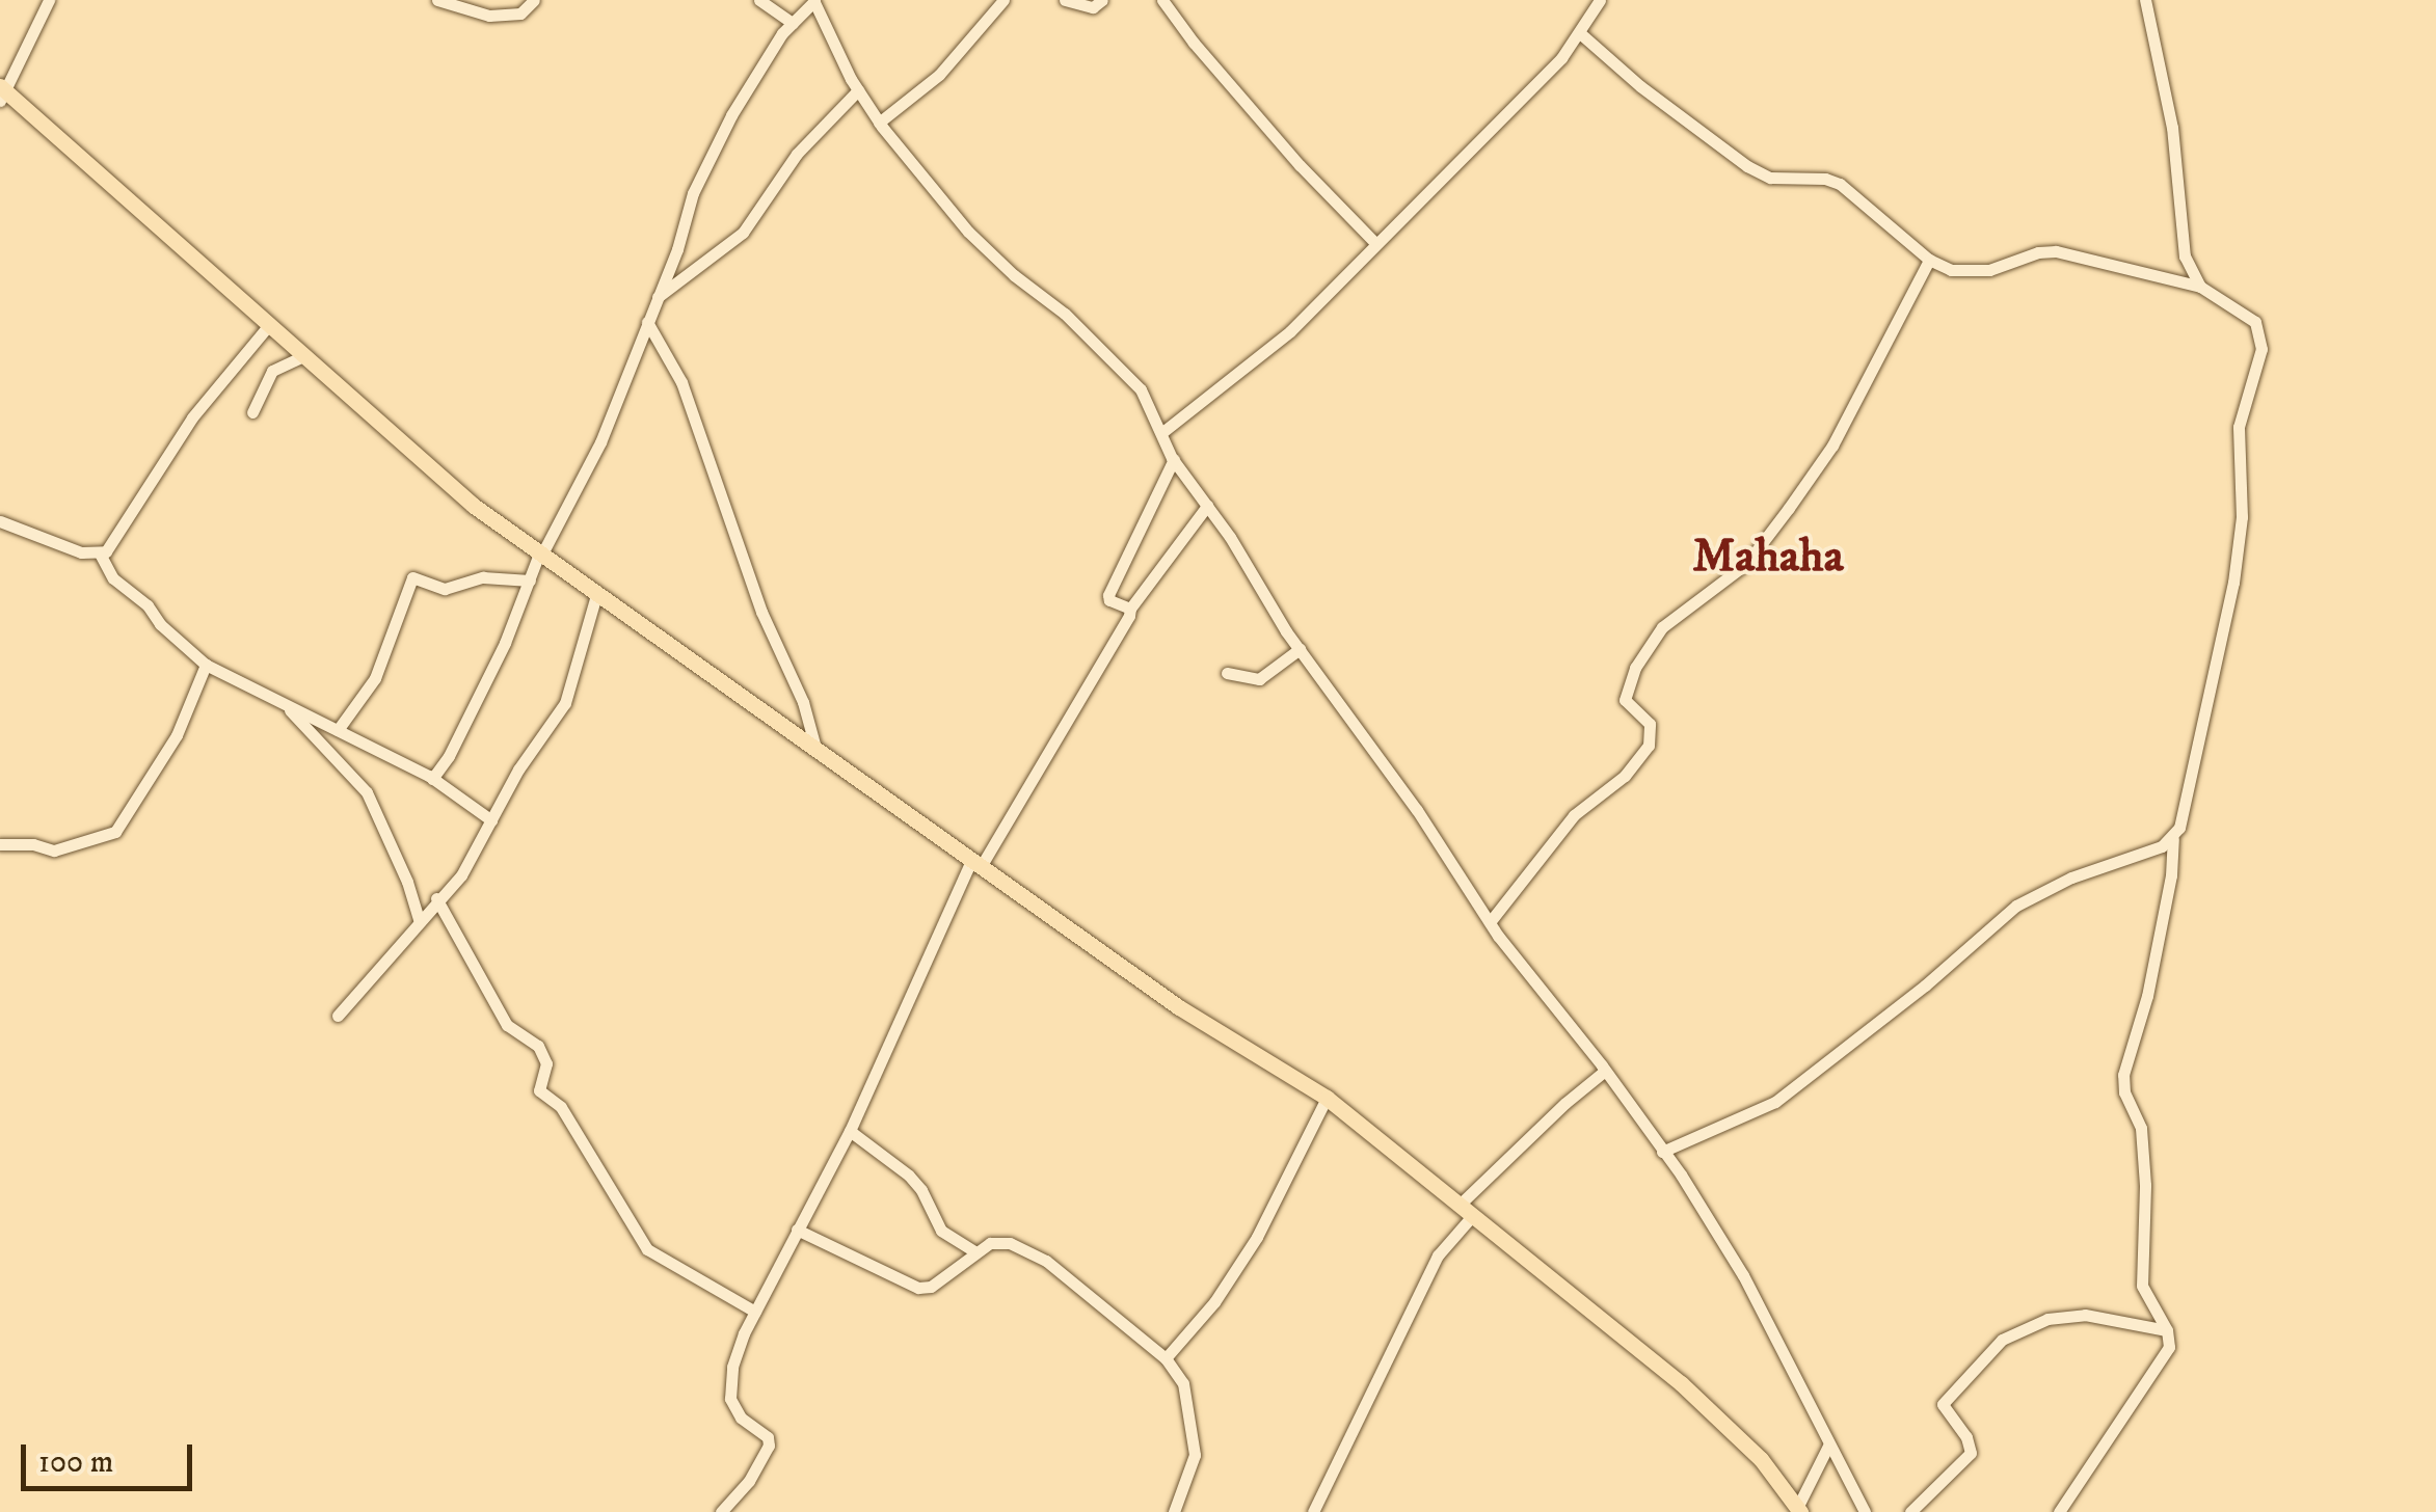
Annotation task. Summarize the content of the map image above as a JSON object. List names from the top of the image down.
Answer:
{
  "districts": ["Mahaha"],
  "scale_bar": "100 m"
}
